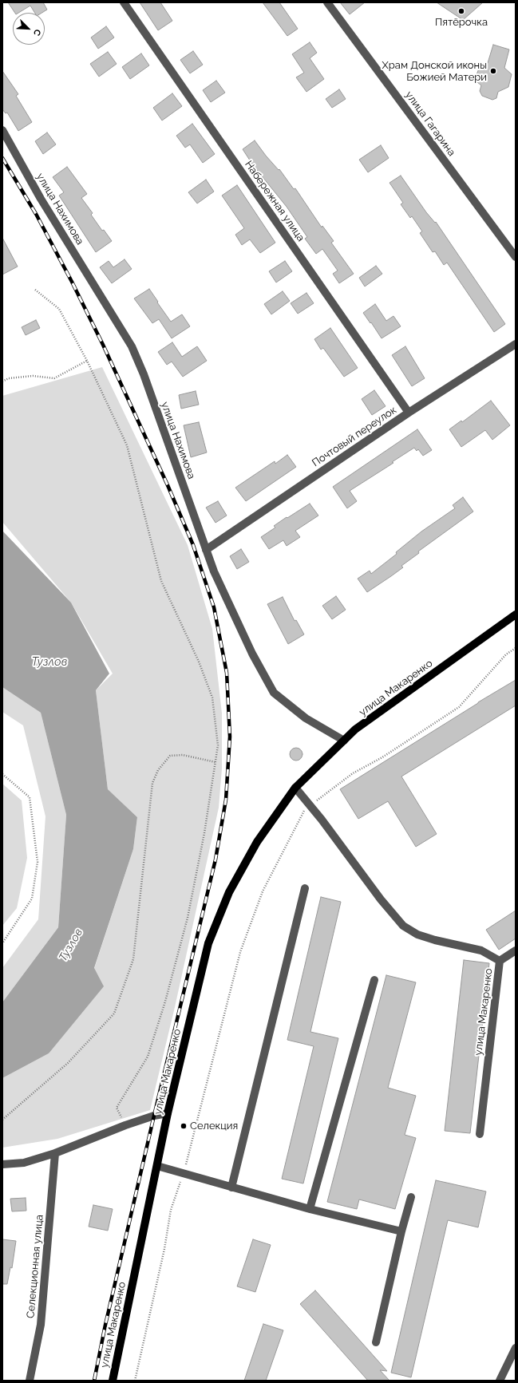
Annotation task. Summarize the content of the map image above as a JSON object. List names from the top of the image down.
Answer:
{
  "streets": {
    "main road": ["улица Макаренко"],
    "street": [
      "улица Гагарина",
      "Набережная улица",
      "улица Нахимова",
      "Почтовый переулок",
      "Селекционная улица"
    ]
  },
  "crossings": [
    ["Набережная улица", "Почтовый переулок"],
    ["улица Нахимова", "Почтовый переулок"],
    ["улица Нахимова", "улица Макаренко"]
  ],
  "water": ["Тузлов"],
  "places": ["Пятёрочка", "Храм Донской иконы Божией Матери", "Селекция"],
  "north": "bottom right"
}
